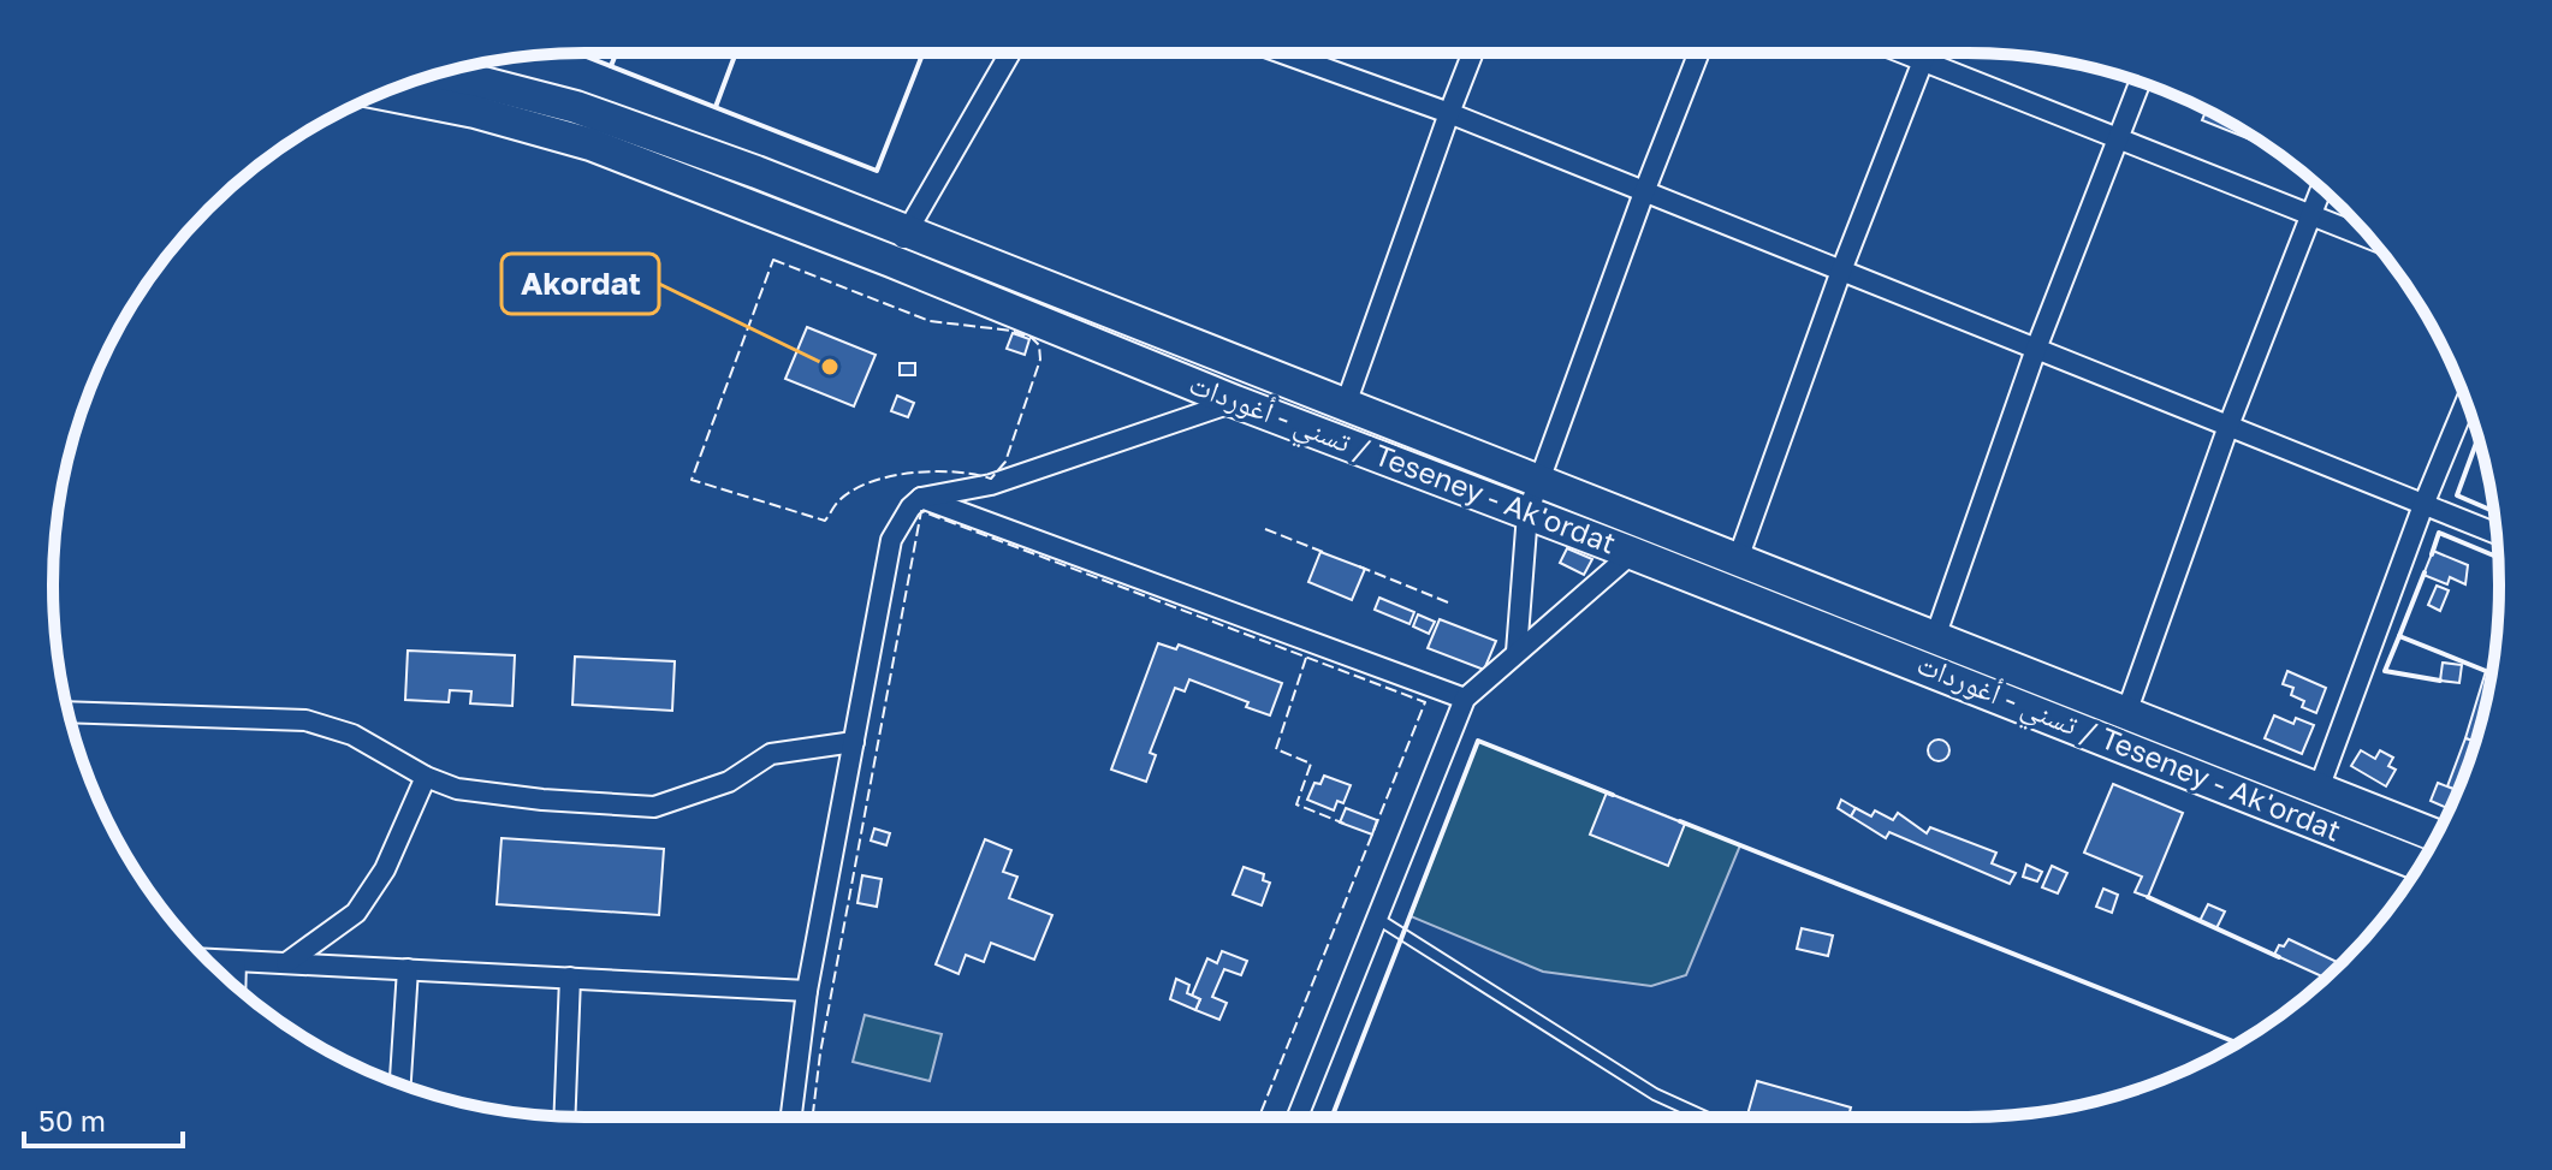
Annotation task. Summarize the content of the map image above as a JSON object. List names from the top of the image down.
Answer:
{
  "streets": {
    "main road": ["تسني - أغوردات / Teseney - Ak'ordat"]
  },
  "places": ["Akordat"],
  "scale_bar": "50 m"
}
